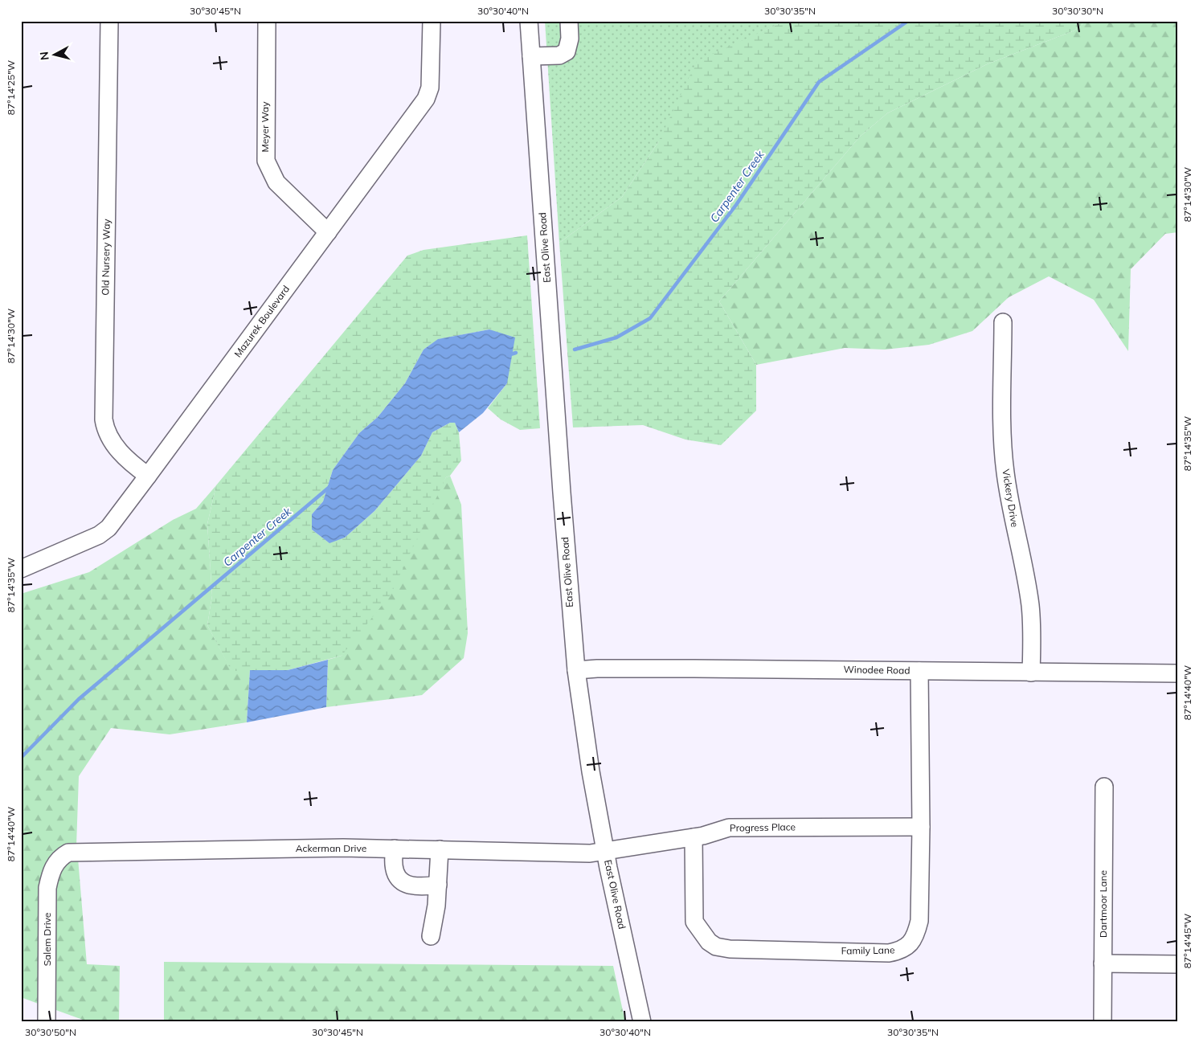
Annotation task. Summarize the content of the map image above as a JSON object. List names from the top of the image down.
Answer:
{
  "streets": {
    "street": [
      "Meyer Way",
      "East Olive Road",
      "Old Nursery Way",
      "Mazurek Boulevard",
      "Vickery Drive",
      "Winodee Road",
      "Progress Place",
      "Ackerman Drive",
      "Dartmoor Lane",
      "Salem Drive",
      "Family Lane"
    ]
  },
  "crossings": [
    ["Meyer Way", "Mazurek Boulevard"],
    ["East Olive Road", "Winodee Road"],
    ["East Olive Road", "Progress Place"],
    ["East Olive Road", "Ackerman Drive"],
    ["Old Nursery Way", "Mazurek Boulevard"],
    ["Vickery Drive", "Winodee Road"],
    ["Winodee Road", "Family Lane"],
    ["Progress Place", "Ackerman Drive"],
    ["Progress Place", "Family Lane"],
    ["Ackerman Drive", "Salem Drive"]
  ],
  "water": ["Carpenter Creek"],
  "north": "left",
  "coordinates": [
    "30°30'45\"N",
    "30°30'40\"N",
    "30°30'35\"N",
    "30°30'30\"N",
    "87°14'25\"W",
    "87°14'30\"W",
    "87°14'35\"W",
    "87°14'40\"W",
    "87°14'45\"W",
    "30°30'50\"N"
  ]
}
